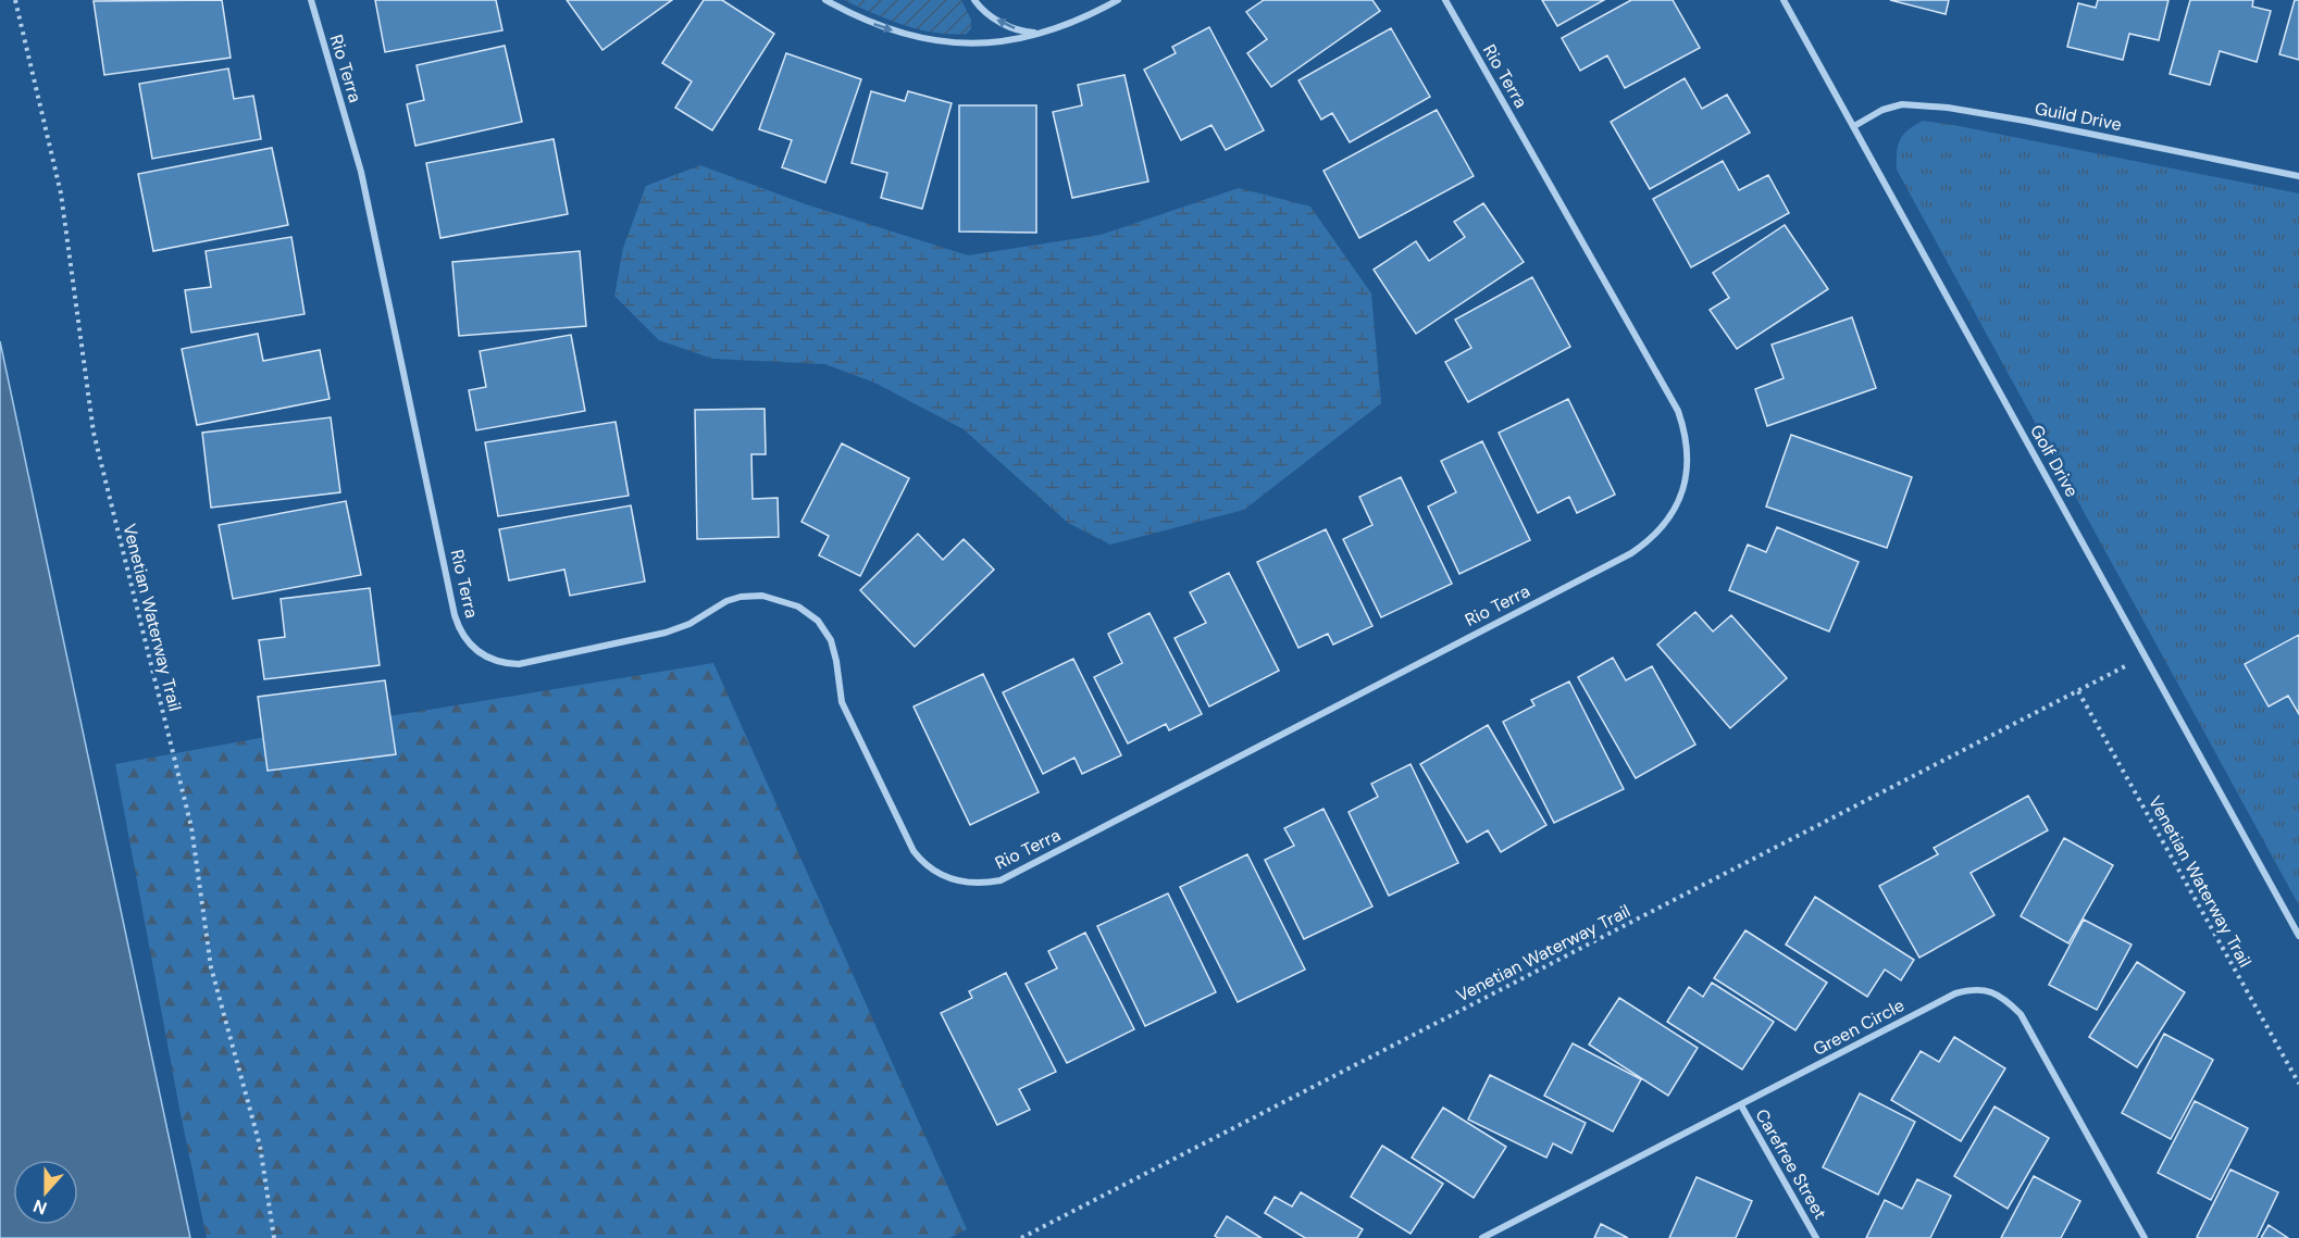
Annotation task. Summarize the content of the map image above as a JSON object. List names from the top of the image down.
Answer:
{
  "streets": {
    "street": [
      "Rio Terra",
      "Guild Drive",
      "Golf Drive",
      "Green Circle",
      "Carefree Street"
    ],
    "path": ["Venetian Waterway Trail"]
  },
  "crossings": [
    ["Guild Drive", "Golf Drive"],
    ["Golf Drive", "Venetian Waterway Trail"],
    ["Green Circle", "Carefree Street"]
  ],
  "north": "bottom"
}
